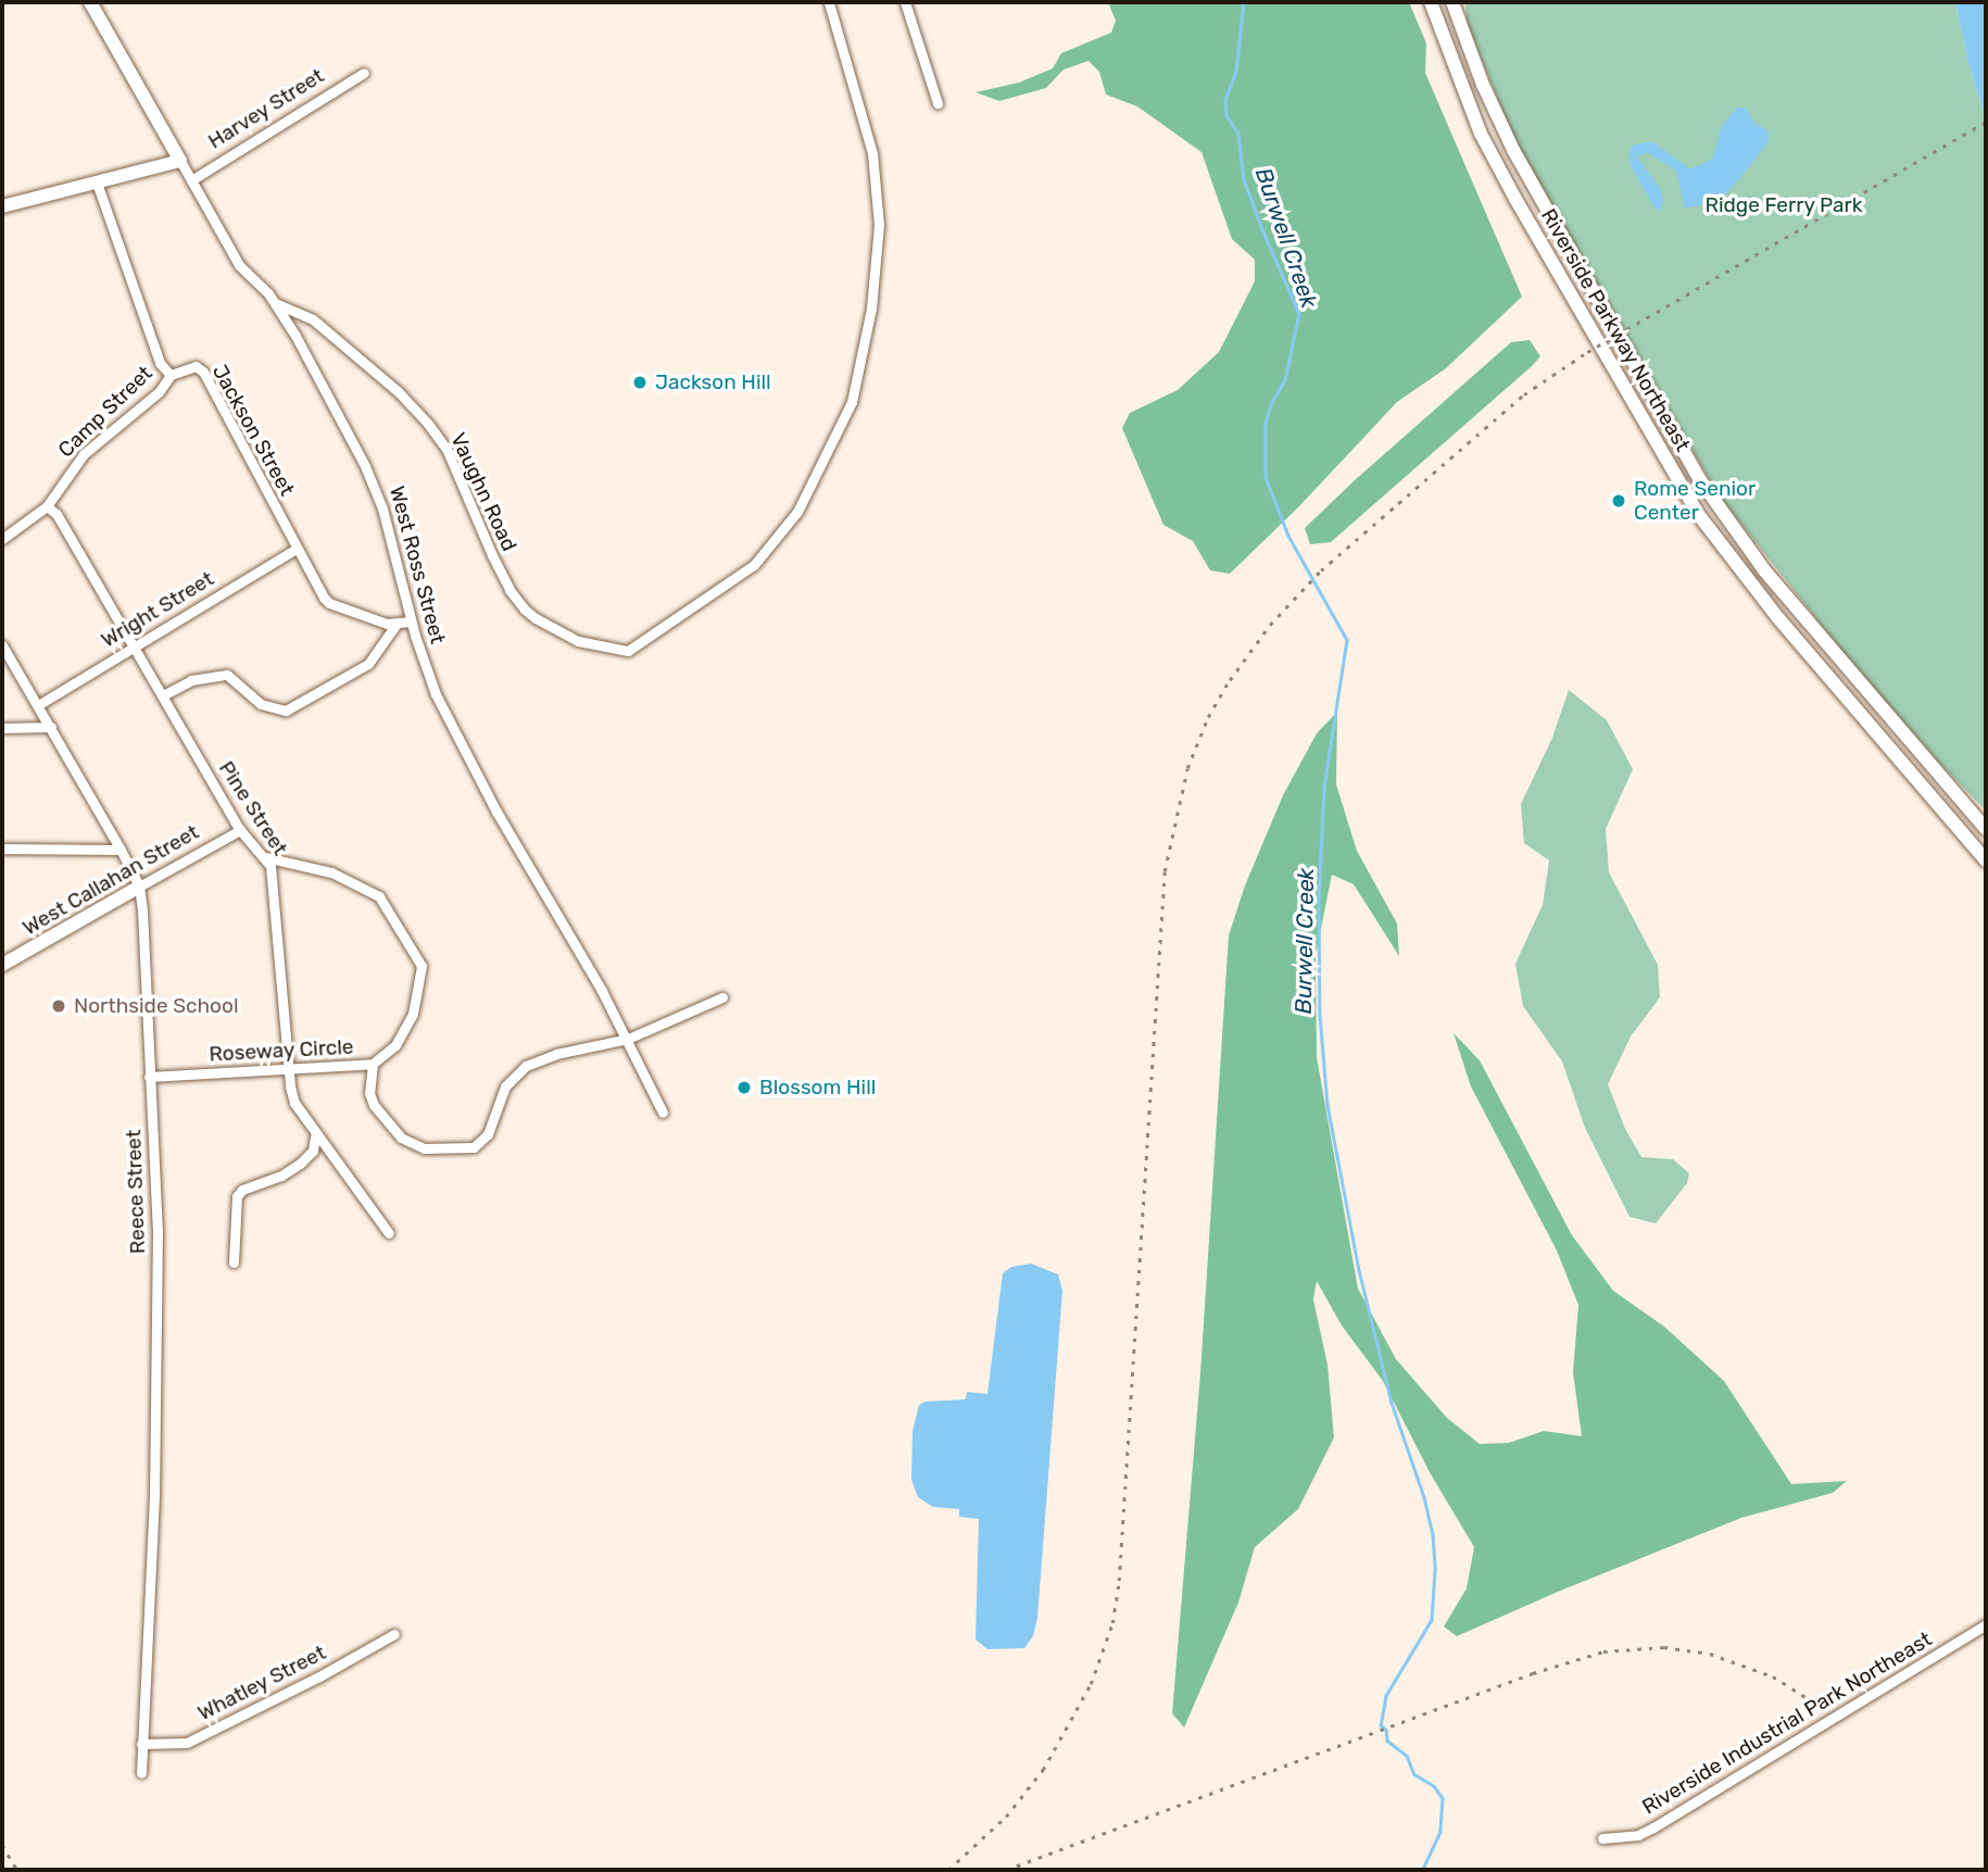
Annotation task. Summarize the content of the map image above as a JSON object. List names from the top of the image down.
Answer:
{
  "streets": {
    "main road": ["Riverside Parkway Northeast", "West Ross Street", "West Callahan Street"],
    "street": [
      "Harvey Street",
      "Camp Street",
      "Jackson Street",
      "Vaughn Road",
      "Wright Street",
      "Pine Street",
      "Roseway Circle",
      "Reece Street",
      "Whatley Street",
      "Riverside Industrial Park Northeast"
    ]
  },
  "crossings": [
    ["Harvey Street", "West Ross Street"],
    ["Camp Street", "Jackson Street"],
    ["Camp Street", "Pine Street"],
    ["Jackson Street", "West Ross Street"],
    ["Jackson Street", "Wright Street"],
    ["Vaughn Road", "West Ross Street"],
    ["Wright Street", "Pine Street"],
    ["Wright Street", "Reece Street"],
    ["Pine Street", "West Callahan Street"],
    ["Pine Street", "Roseway Circle"],
    ["West Callahan Street", "Reece Street"],
    ["Roseway Circle", "Reece Street"],
    ["Reece Street", "Whatley Street"]
  ],
  "water": ["Burwell Creek"],
  "parks": ["Ridge Ferry Park"],
  "places": [
    "Jackson Hill",
    "Rome Senior Center",
    "Northside School",
    "Blossom Hill"
  ]
}
